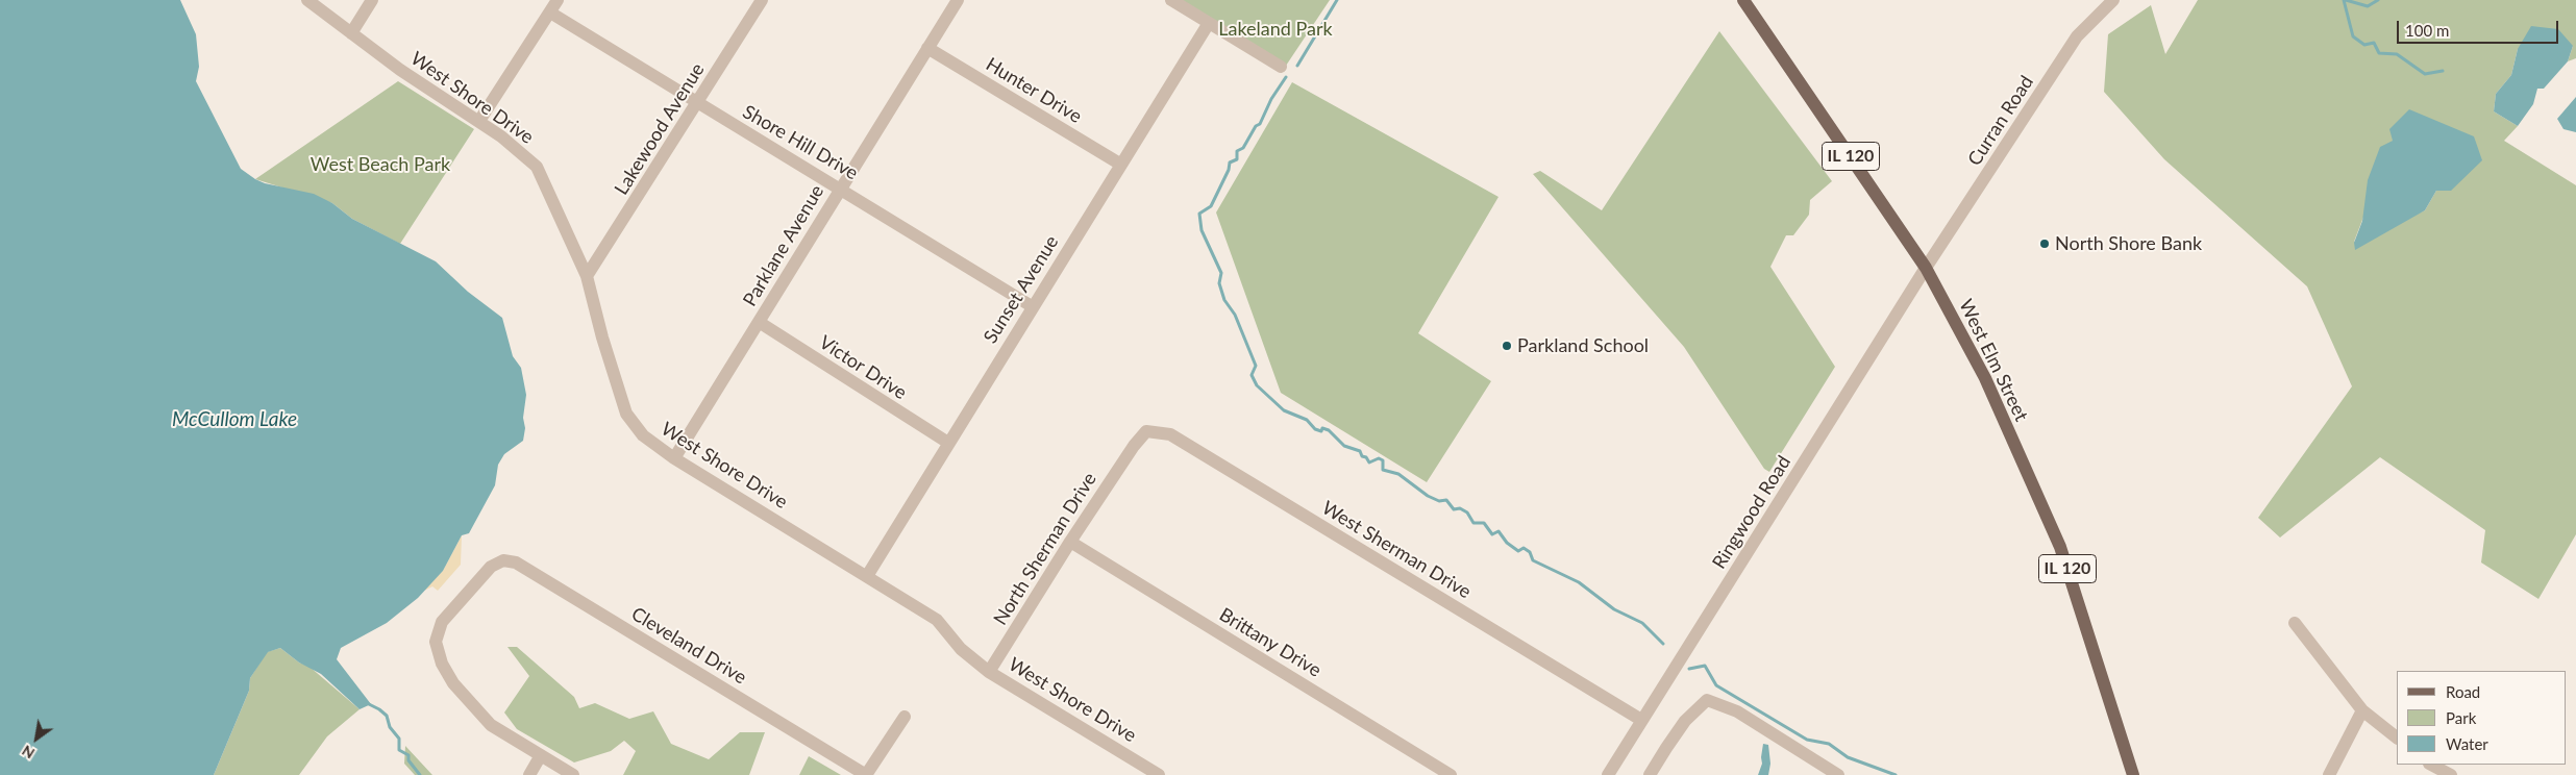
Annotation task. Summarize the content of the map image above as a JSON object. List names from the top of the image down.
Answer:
{
  "streets": {
    "main road": ["IL 120", "West Elm Street"],
    "street": [
      "Hunter Drive",
      "West Shore Drive",
      "Curran Road",
      "Lakewood Avenue",
      "Shore Hill Drive",
      "Parklane Avenue",
      "Sunset Avenue",
      "Victor Drive",
      "Ringwood Road",
      "North Sherman Drive",
      "West Sherman Drive",
      "Brittany Drive",
      "Cleveland Drive"
    ]
  },
  "crossings": [
    ["Hunter Drive", "Parklane Avenue"],
    ["Hunter Drive", "Sunset Avenue"],
    ["West Shore Drive", "Lakewood Avenue"],
    ["West Shore Drive", "Parklane Avenue"],
    ["West Shore Drive", "Sunset Avenue"],
    ["West Shore Drive", "North Sherman Drive"],
    ["Curran Road", "West Elm Street"],
    ["Curran Road", "Ringwood Road"],
    ["Lakewood Avenue", "Shore Hill Drive"],
    ["Shore Hill Drive", "Parklane Avenue"],
    ["Shore Hill Drive", "Sunset Avenue"],
    ["Parklane Avenue", "Victor Drive"],
    ["Sunset Avenue", "Victor Drive"],
    ["West Elm Street", "Ringwood Road"],
    ["Ringwood Road", "West Sherman Drive"],
    ["North Sherman Drive", "West Sherman Drive"],
    ["North Sherman Drive", "Brittany Drive"]
  ],
  "water": ["McCullom Lake"],
  "parks": ["Lakeland Park", "West Beach Park"],
  "places": ["North Shore Bank", "Parkland School"],
  "legend": ["Road", "Park", "Water"],
  "scale_bar": "100 m",
  "north": "bottom left"
}
